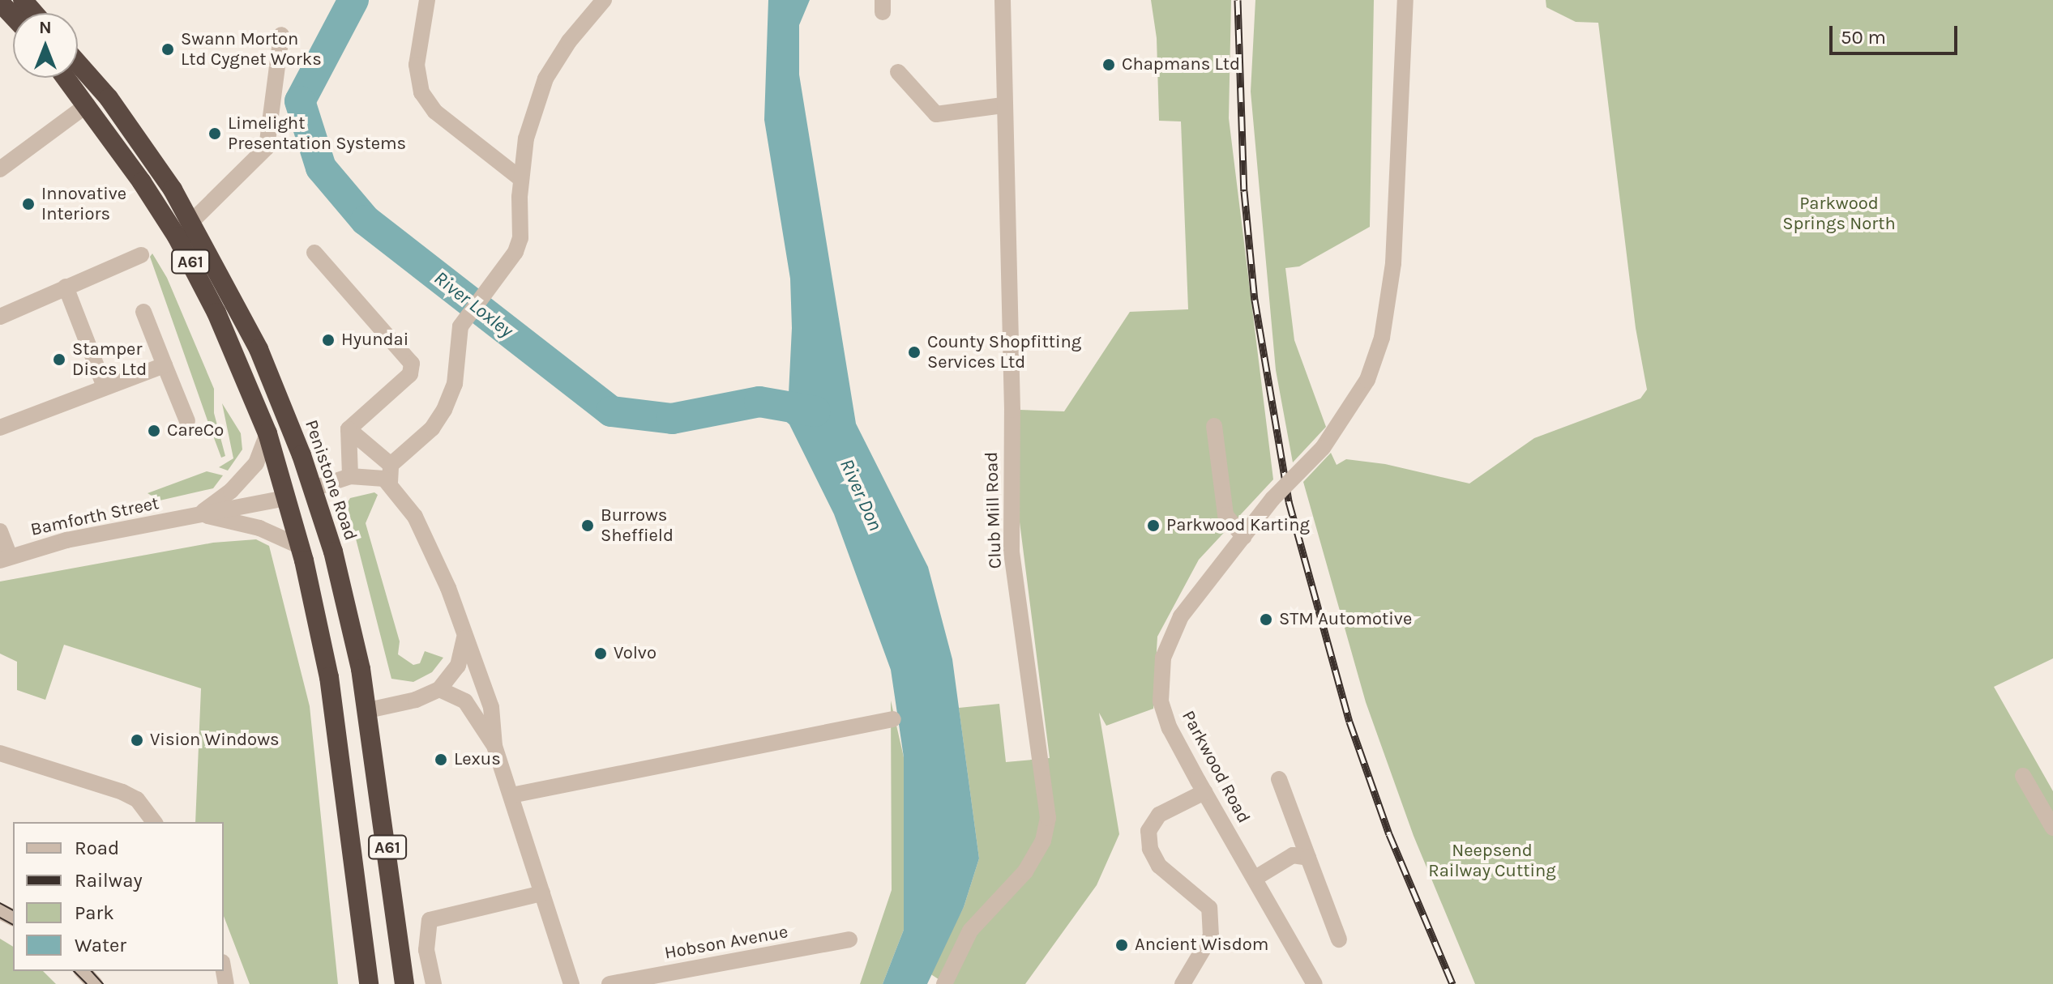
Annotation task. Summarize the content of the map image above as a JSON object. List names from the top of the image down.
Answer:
{
  "streets": {
    "highway": ["A61", "Penistone Road"],
    "street": [
      "Club Mill Road",
      "Bamforth Street",
      "Parkwood Road",
      "Hobson Avenue"
    ]
  },
  "crossings": [
    ["A61", "Bamforth Street"]
  ],
  "water": ["River Loxley", "River Don"],
  "parks": ["Parkwood Springs North", "Neepsend Railway Cutting"],
  "places": [
    "Swann Morton Ltd Cygnet Works",
    "Chapmans Ltd",
    "Limelight Presentation Systems",
    "Innovative Interiors",
    "Hyundai",
    "County Shopfitting Services Ltd",
    "Stamper Discs Ltd",
    "CareCo",
    "Burrows Sheffield",
    "Parkwood Karting",
    "STM Automotive",
    "Volvo",
    "Vision Windows",
    "Lexus",
    "Ancient Wisdom"
  ],
  "legend": [
    "Road",
    "Railway",
    "Park",
    "Water"
  ],
  "scale_bar": "50 m",
  "north": "top"
}
